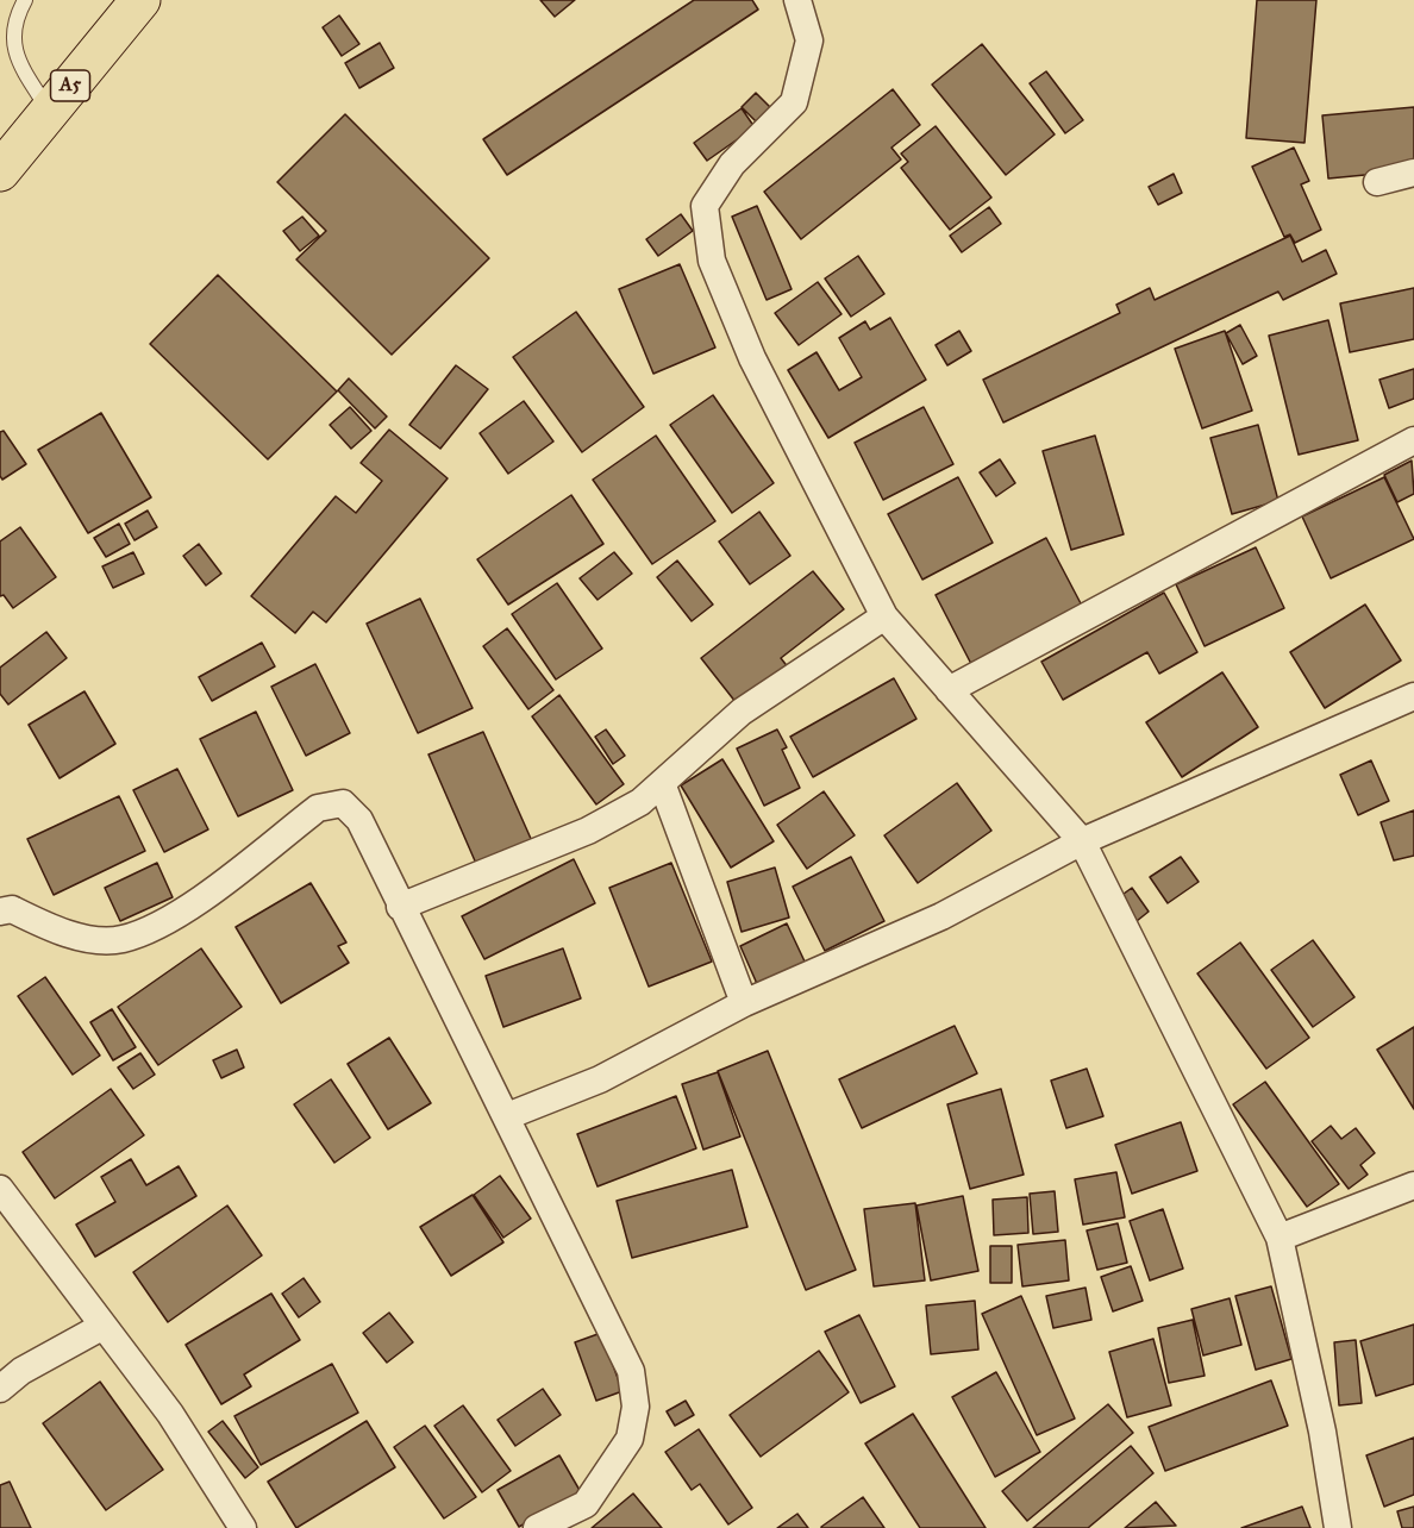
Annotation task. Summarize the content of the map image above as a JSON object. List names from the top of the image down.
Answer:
{
  "streets": {
    "highway": ["A5"]
  }
}
